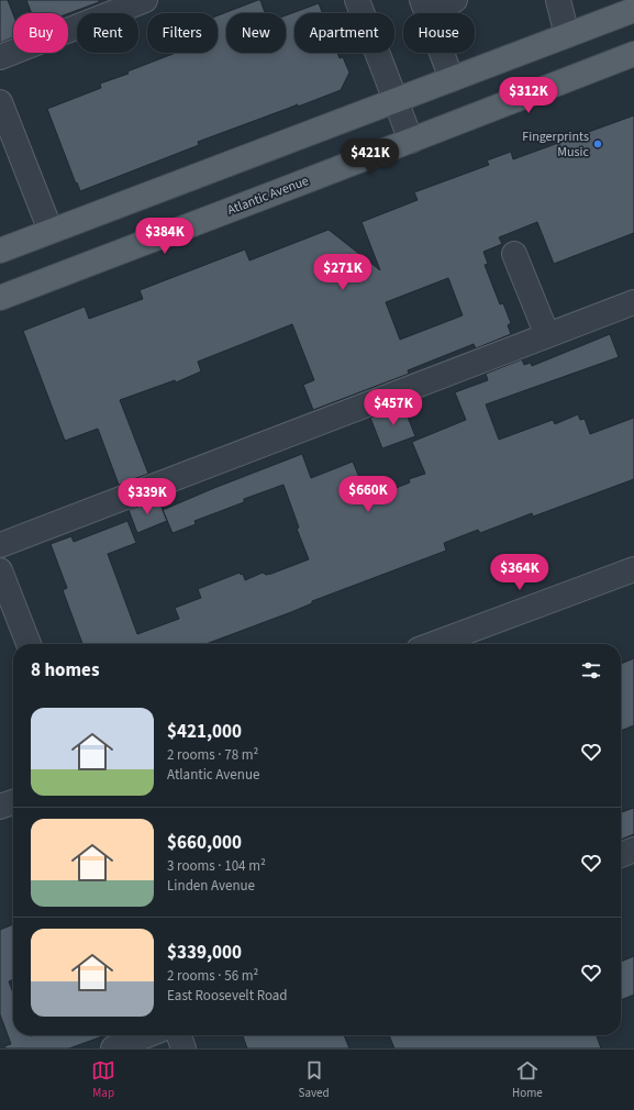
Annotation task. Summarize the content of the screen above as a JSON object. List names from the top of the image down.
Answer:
{
  "streets": {
    "main road": ["Atlantic Avenue"]
  },
  "places": ["Fingerprints Music"],
  "page": {
    "chip": [
      "Buy",
      "Rent",
      "Filters",
      "New",
      "Apartment",
      "House"
    ],
    "price": [
      "$312K",
      "$421K",
      "$384K",
      "$271K",
      "$457K",
      "$660K",
      "$339K",
      "$364K"
    ],
    "heading": "8 homes",
    "list": [
      {
        "name": "$421,000",
        "note": "2 rooms · 78 m² · Atlantic Avenue"
      },
      {
        "name": "$660,000",
        "note": "3 rooms · 104 m² · Linden Avenue"
      },
      {
        "name": "$339,000",
        "note": "2 rooms · 56 m² · East Roosevelt Road"
      }
    ],
    "tabs": ["Map", "Saved", "Home"]
  }
}
